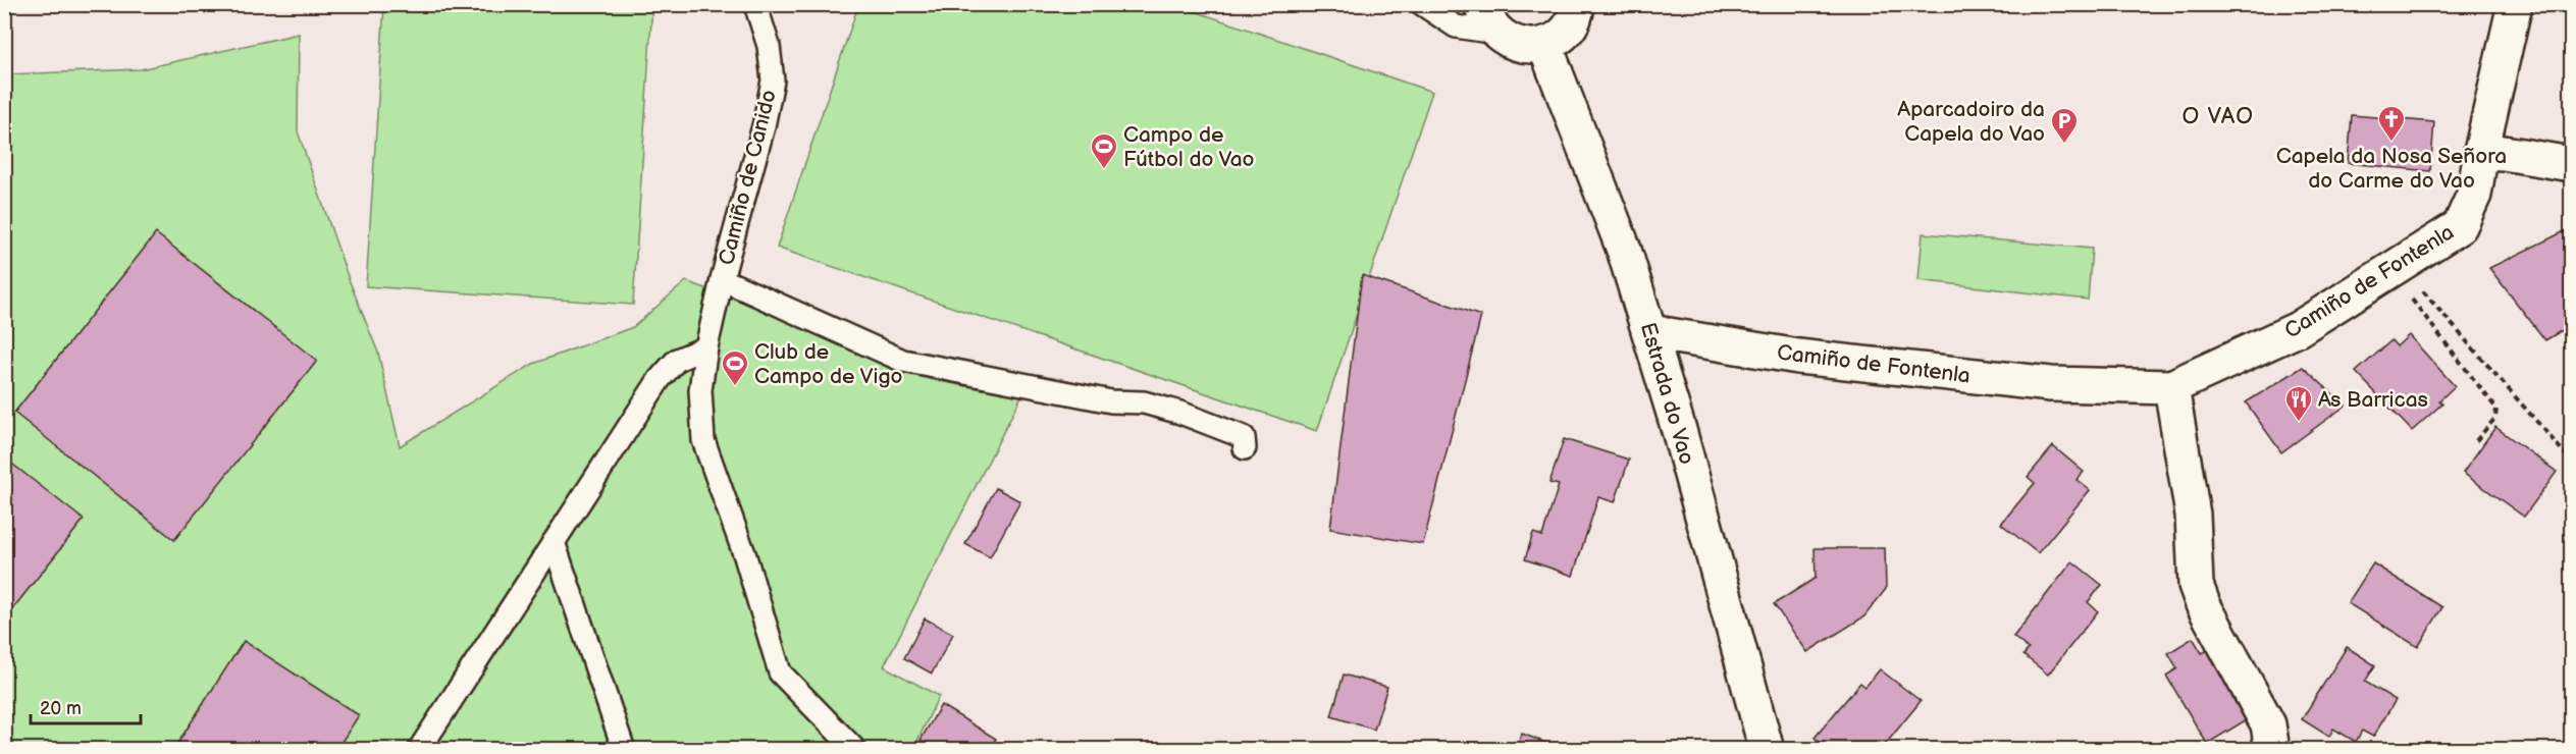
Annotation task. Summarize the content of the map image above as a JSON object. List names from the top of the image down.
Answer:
{
  "streets": {
    "street": ["Camiño de Fontenla", "Estrada do Vao"],
    "lane": ["Camiño de Canido"]
  },
  "crossings": [
    ["Camiño de Fontenla", "Estrada do Vao"]
  ],
  "districts": ["O VAO"],
  "places": {
    "church": ["Capela da Nosa Señora do Carme do Vao"],
    "parking": ["Aparcadoiro da Capela do Vao"],
    "sports": ["Campo de Fútbol do Vao", "Club de Campo de Vigo"],
    "restaurant": ["As Barricas"]
  },
  "scale_bar": "20 m"
}
